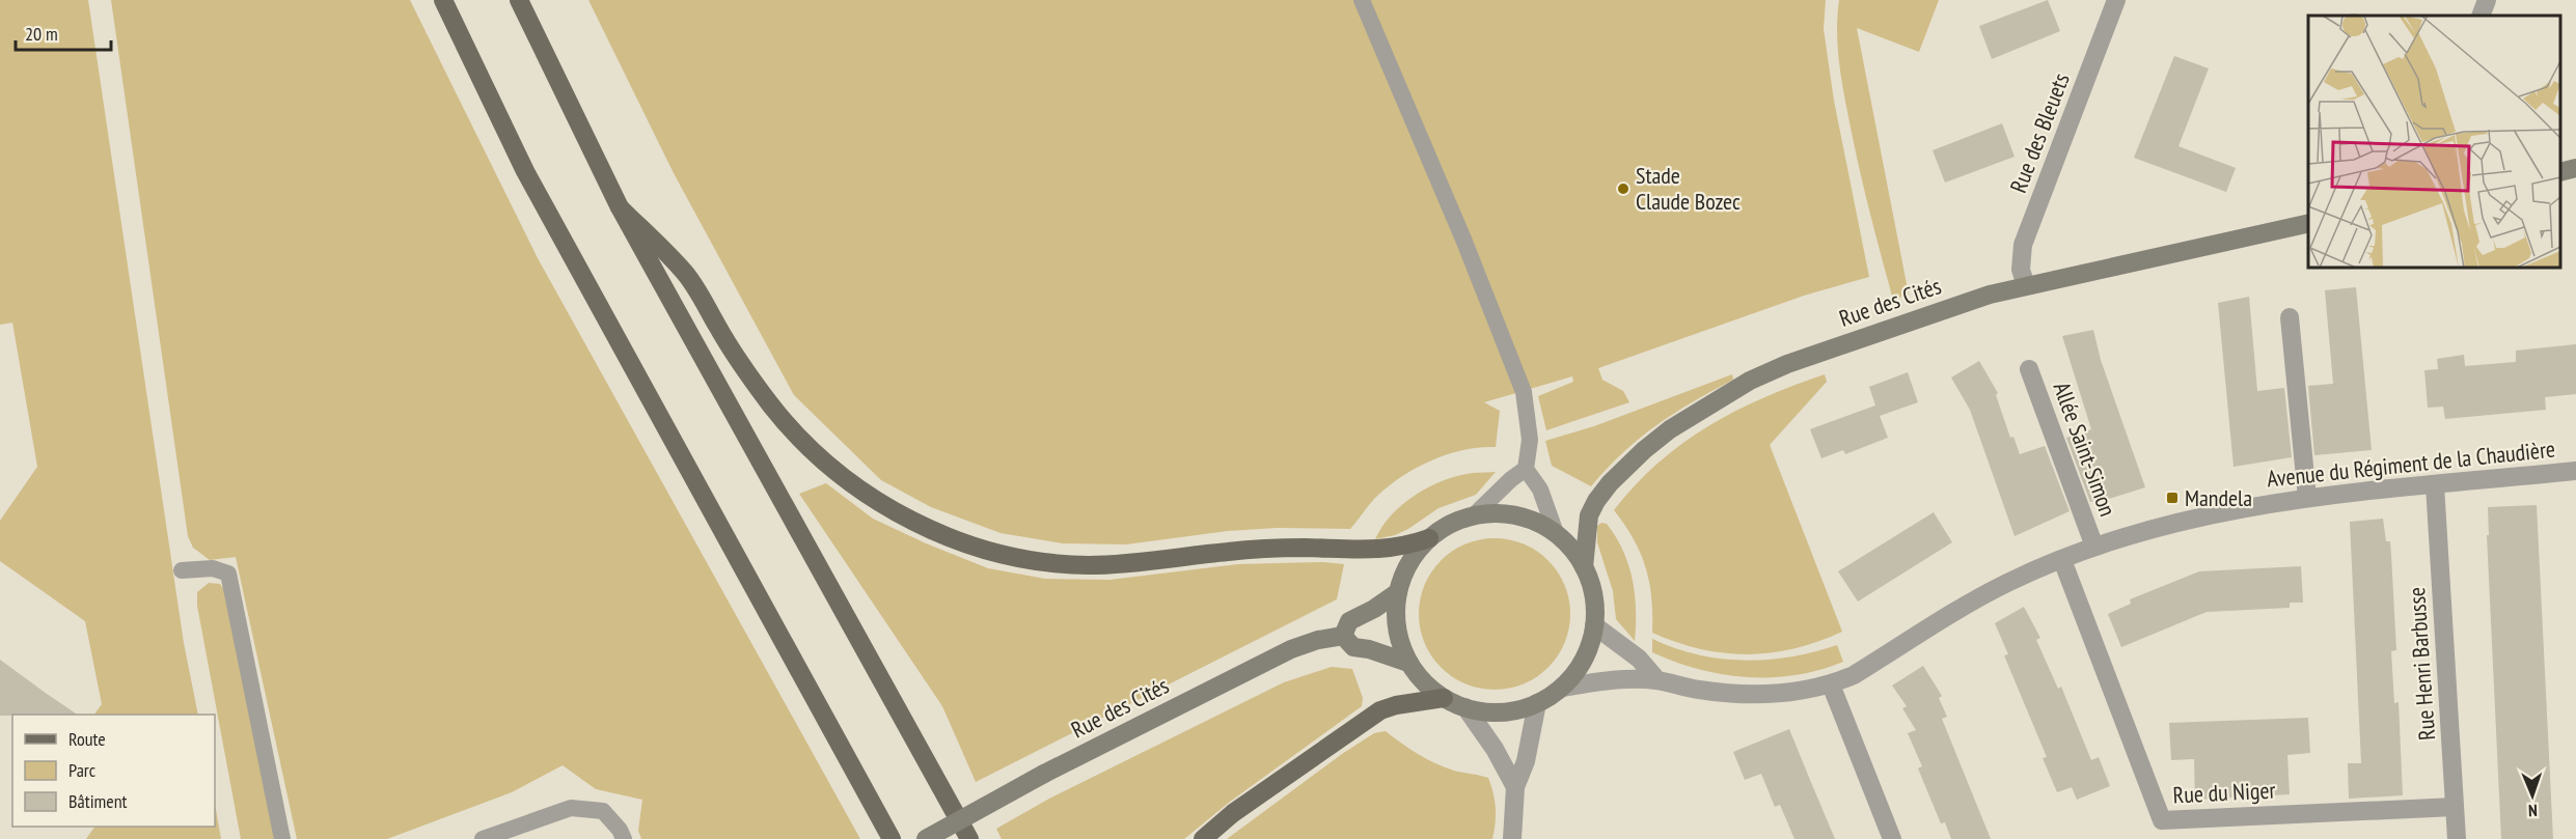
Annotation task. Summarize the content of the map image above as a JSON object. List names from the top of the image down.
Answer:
{
  "streets": {
    "street": [
      "Rue des Bleuets",
      "Rue des Cités",
      "Allée Saint-Simon",
      "Avenue du Régiment de la Chaudière",
      "Rue Henri Barbusse",
      "Rue du Niger"
    ]
  },
  "crossings": [
    ["Rue des Bleuets", "Rue des Cités"],
    ["Rue des Cités", "Avenue du Régiment de la Chaudière"],
    ["Allée Saint-Simon", "Avenue du Régiment de la Chaudière"],
    ["Avenue du Régiment de la Chaudière", "Rue Henri Barbusse"],
    ["Avenue du Régiment de la Chaudière", "Rue du Niger"],
    ["Rue Henri Barbusse", "Rue du Niger"]
  ],
  "places": {
    "other": ["Stade Claude Bozec"],
    "transit": ["Mandela"]
  },
  "legend": ["Route", "Parc", "Bâtiment"],
  "scale_bar": "20 m",
  "north": "bottom"
}
